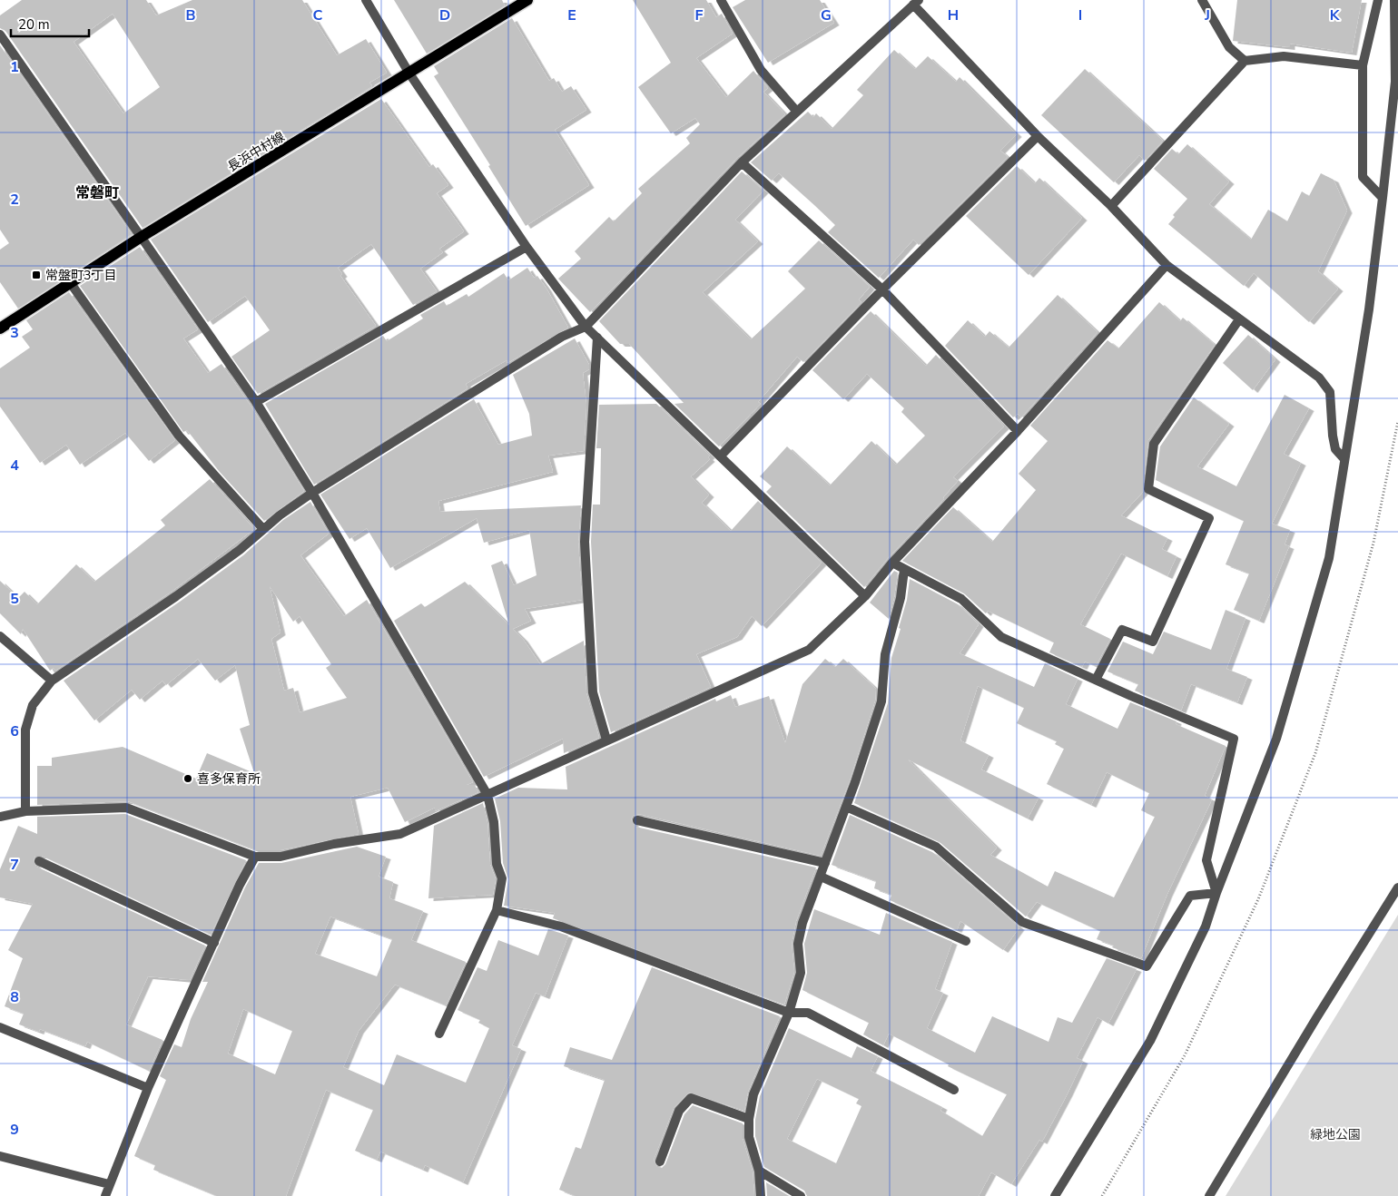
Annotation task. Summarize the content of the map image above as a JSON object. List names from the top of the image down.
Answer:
{
  "streets": {
    "main road": ["長浜中村線"]
  },
  "districts": ["常磐町"],
  "parks": ["緑地公園"],
  "places": {
    "transit": ["常盤町3丁目"],
    "other": ["喜多保育所"]
  },
  "scale_bar": "20 m",
  "grid": {
    "columns": [
      "B",
      "C",
      "D",
      "E",
      "F",
      "G",
      "H",
      "I",
      "J",
      "K"
    ],
    "rows": [
      "1",
      "2",
      "3",
      "4",
      "5",
      "6",
      "7",
      "8",
      "9"
    ]
  }
}
